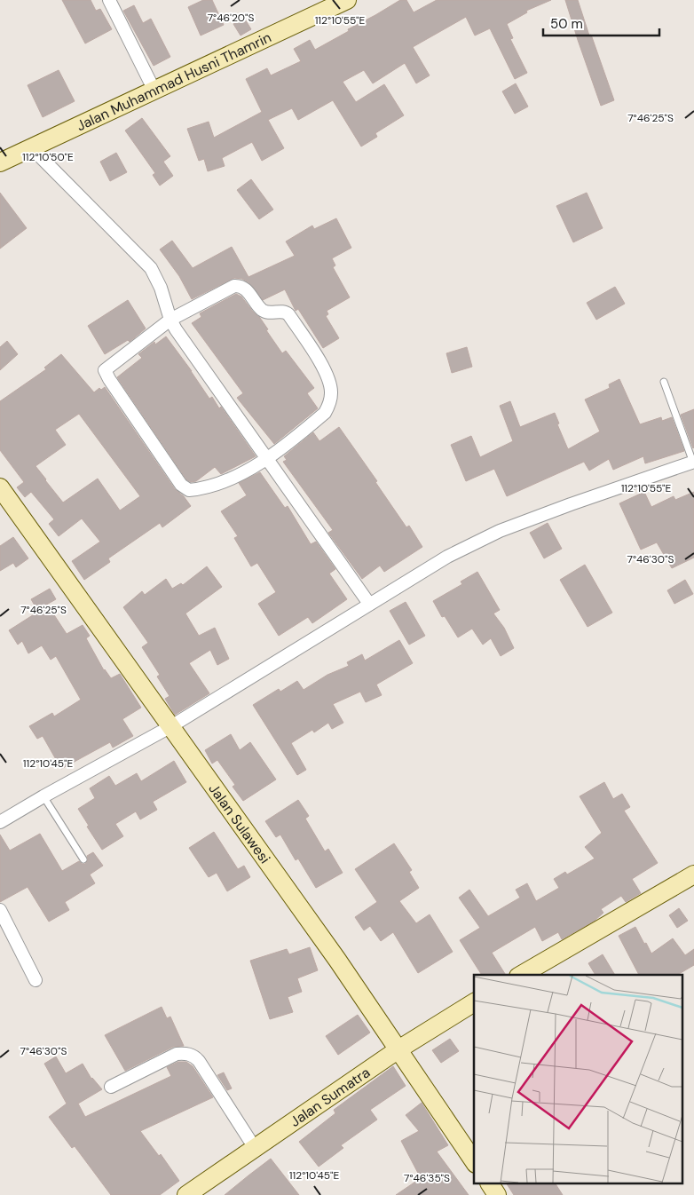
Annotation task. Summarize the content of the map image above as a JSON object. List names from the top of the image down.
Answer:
{
  "streets": {
    "street": ["Jalan Muhammad Husni Thamrin", "Jalan Sulawesi", "Jalan Sumatra"]
  },
  "crossings": [
    ["Jalan Sulawesi", "Jalan Sumatra"]
  ],
  "scale_bar": "50 m",
  "coordinates": [
    "7°46'20\"S",
    "112°10'55\"E",
    "7°46'25\"S",
    "112°10'50\"E",
    "7°46'30\"S",
    "112°10'45\"E",
    "7°46'35\"S"
  ]
}
